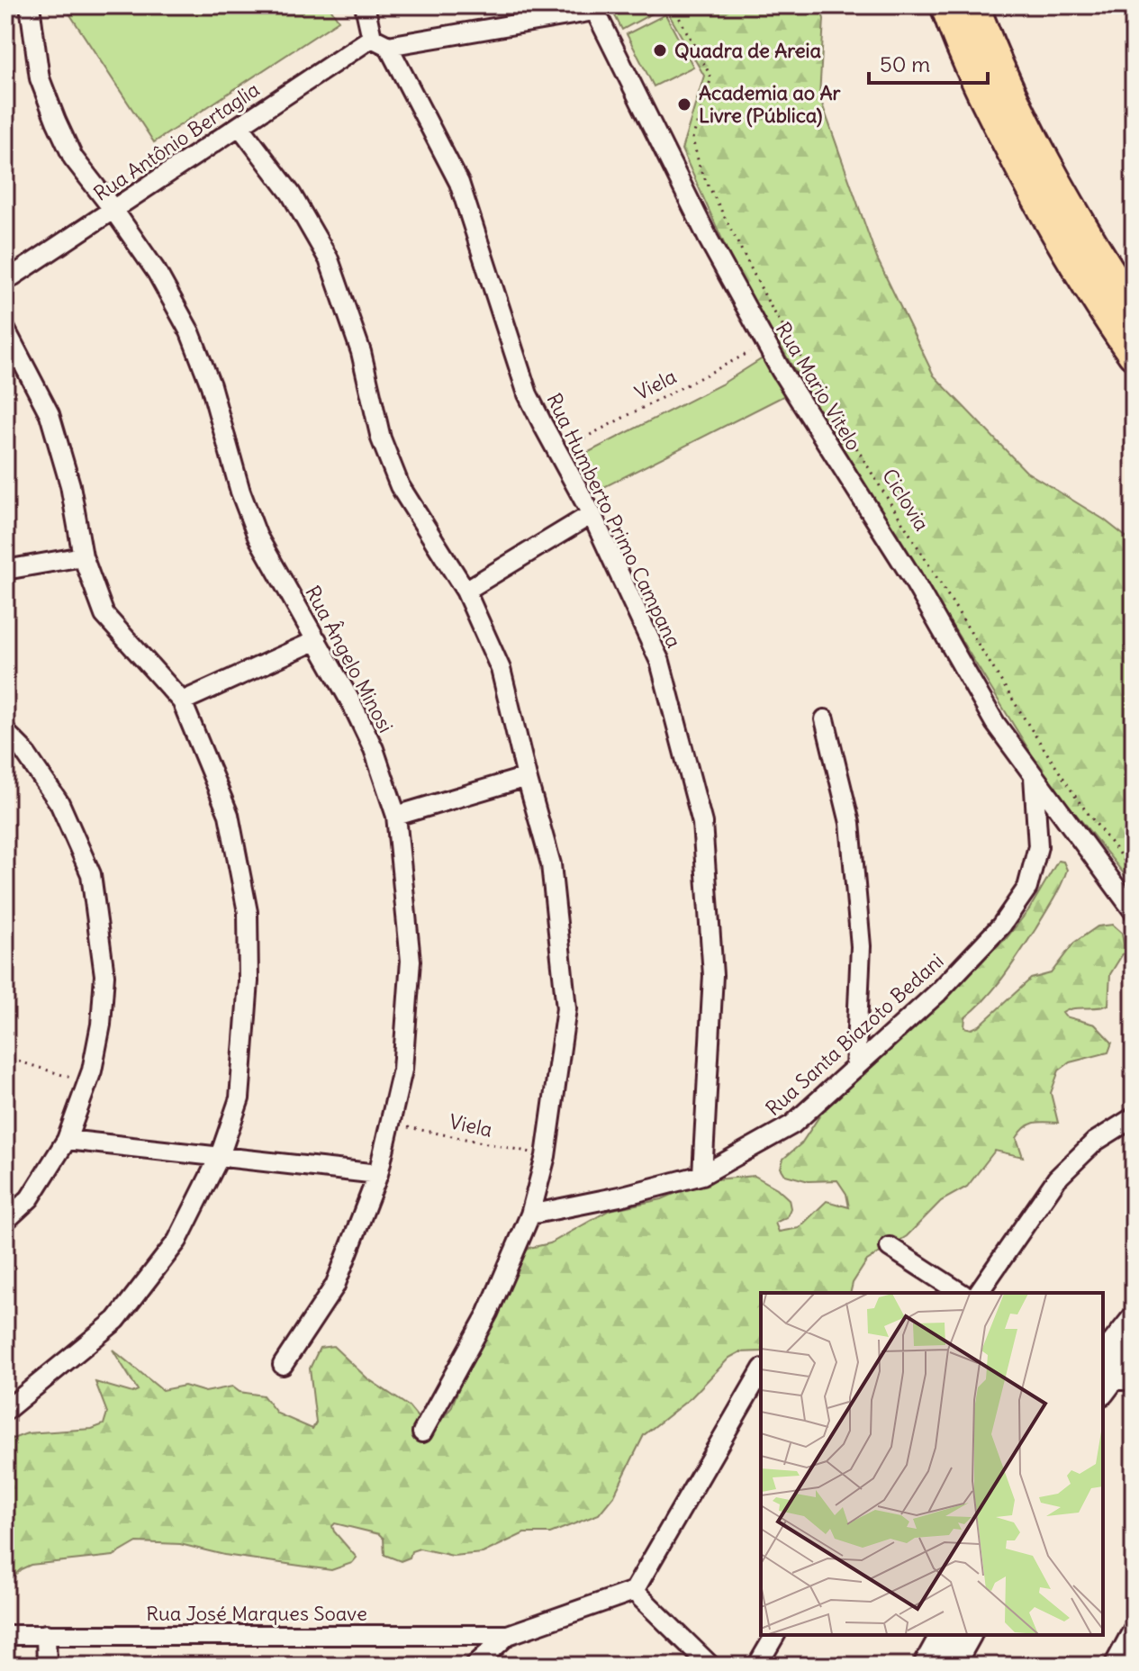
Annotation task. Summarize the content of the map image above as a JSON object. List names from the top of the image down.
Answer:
{
  "streets": {
    "street": [
      "Rua Antônio Bertaglia",
      "Rua Mario Vitelo",
      "Rua Humberto Primo Campana",
      "Rua Ângelo Minosi",
      "Rua Santa Biazoto Bedani",
      "Rua José Marques Soave"
    ],
    "path": ["Viela", "Ciclovia"]
  },
  "crossings": [
    ["Rua Antônio Bertaglia", "Rua Humberto Primo Campana"],
    ["Rua Antônio Bertaglia", "Rua Ângelo Minosi"],
    ["Viela", "Rua Mario Vitelo"],
    ["Viela", "Rua Humberto Primo Campana"],
    ["Viela", "Rua Ângelo Minosi"],
    ["Rua Mario Vitelo", "Rua Santa Biazoto Bedani"],
    ["Rua Humberto Primo Campana", "Rua Santa Biazoto Bedani"]
  ],
  "places": ["Quadra de Areia", "Academia ao Ar Livre (Pública)"],
  "scale_bar": "50 m"
}
